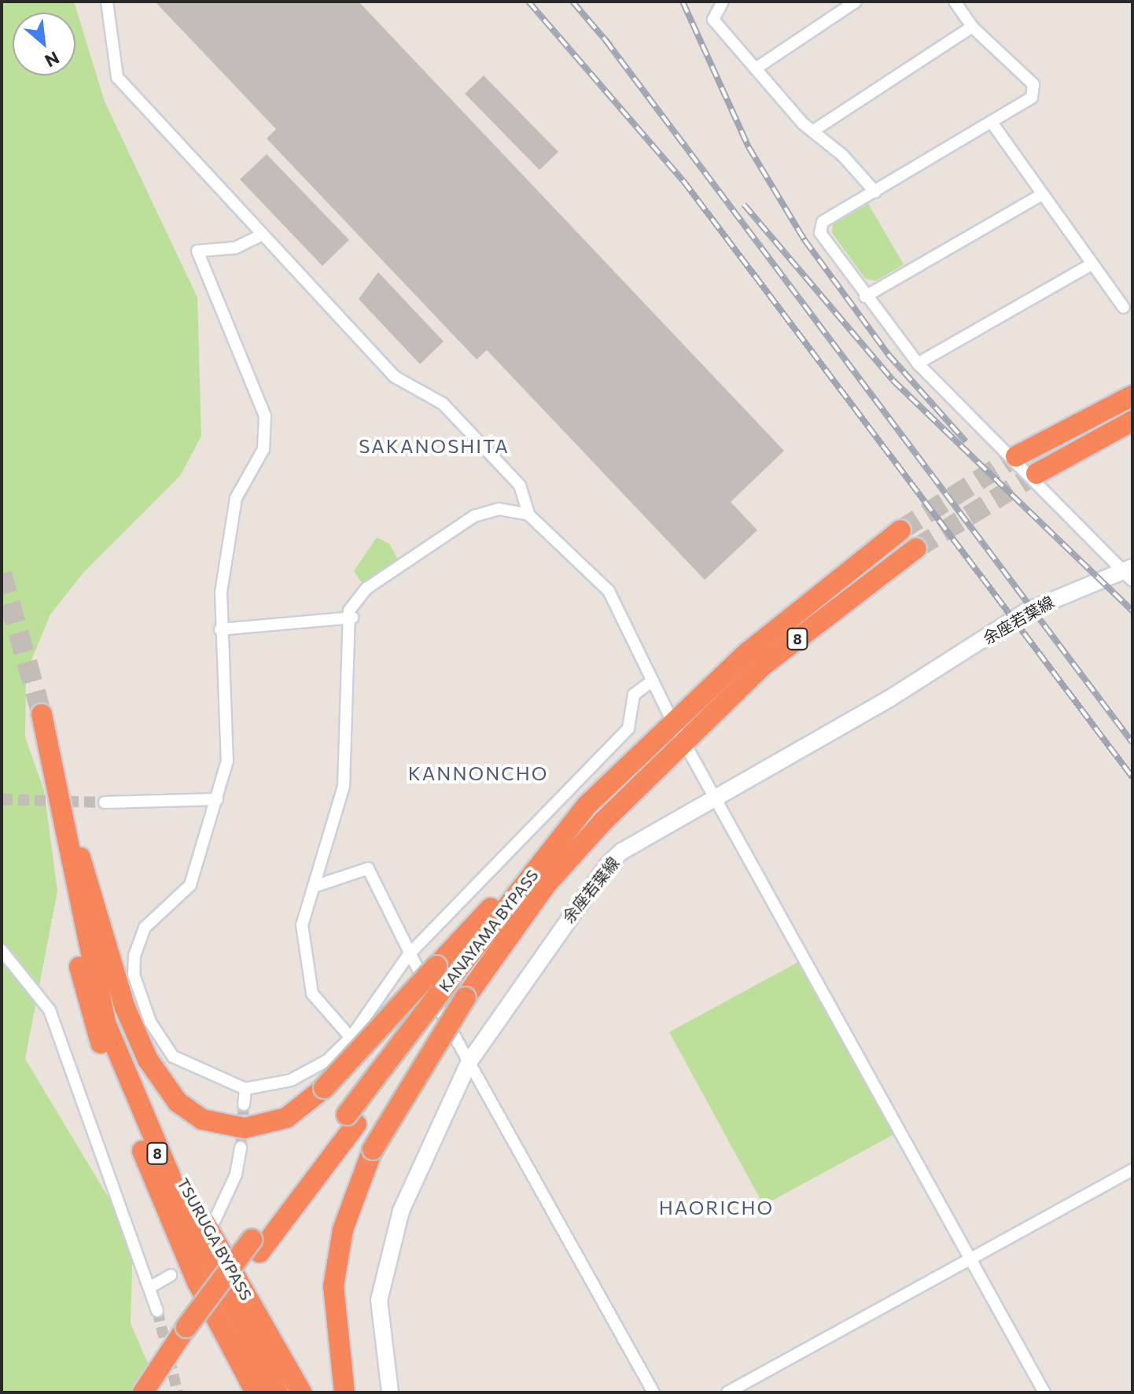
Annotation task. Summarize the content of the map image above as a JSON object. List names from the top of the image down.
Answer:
{
  "streets": {
    "highway": ["8", "KANAYAMA BYPASS", "TSURUGA BYPASS"],
    "main road": ["余座若葉線"]
  },
  "districts": ["SAKANOSHITA", "KANNONCHO", "HAORICHO"],
  "north": "bottom right"
}
